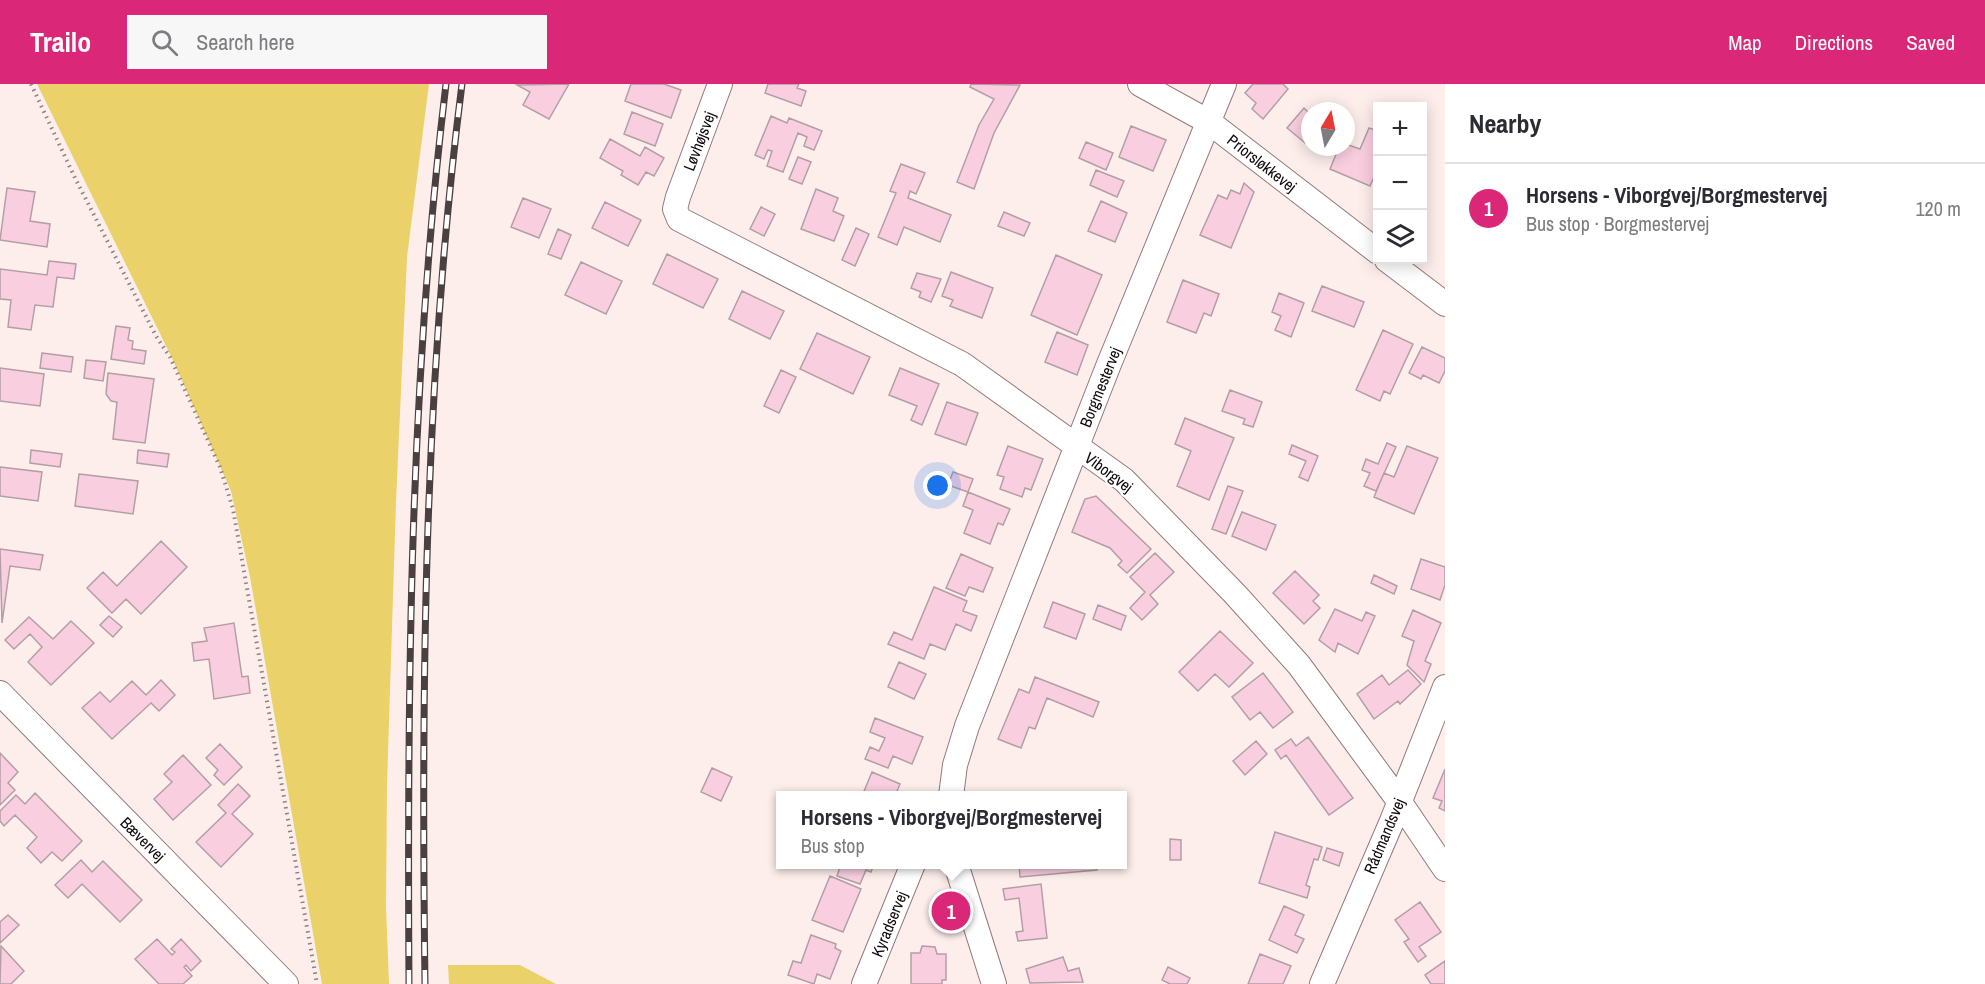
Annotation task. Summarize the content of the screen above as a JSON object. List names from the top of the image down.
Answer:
{
  "streets": {
    "street": [
      "Løvhøjsvej",
      "Priorsløkkevej",
      "Borgmestervej",
      "Viborgvej",
      "Rådmandsvej",
      "Bævervej",
      "Kyradservej"
    ]
  },
  "crossings": [
    ["Løvhøjsvej", "Viborgvej"],
    ["Priorsløkkevej", "Borgmestervej"],
    ["Borgmestervej", "Viborgvej"],
    ["Viborgvej", "Rådmandsvej"]
  ],
  "north": "top",
  "page": {
    "header": "Trailo",
    "search": "Search here",
    "nav": ["Map", "Directions", "Saved"],
    "heading": "Nearby",
    "map_buttons": ["+", "−"],
    "list": [
      {
        "mark": "1",
        "name": "Horsens - Viborgvej/Borgmestervej",
        "note": "Bus stop · Borgmestervej",
        "value": "120 m"
      }
    ],
    "popup": ["Horsens - Viborgvej/Borgmestervej", "Bus stop"],
    "pins": "1"
  }
}
